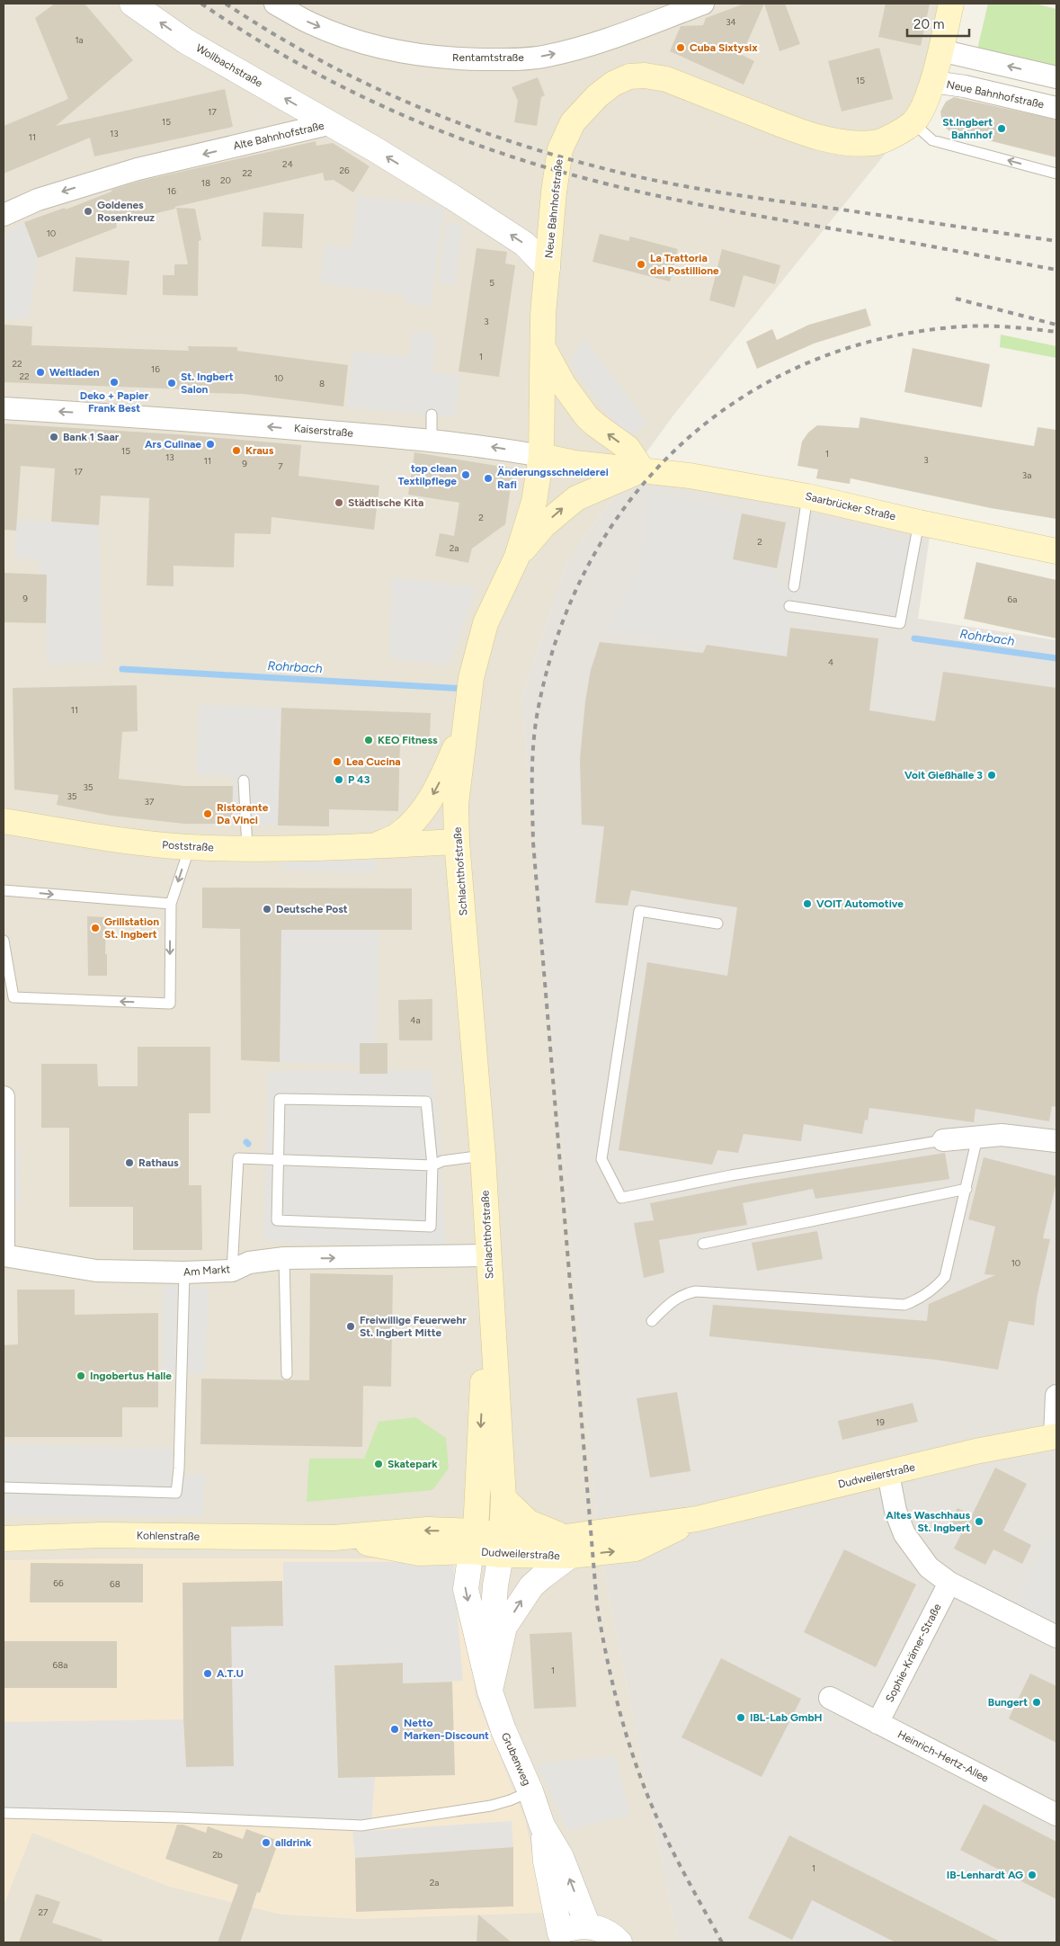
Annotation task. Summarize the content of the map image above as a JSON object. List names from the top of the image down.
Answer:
{
  "streets": {
    "main road": [
      "Neue Bahnhofstraße",
      "Kaiserstraße",
      "Saarbrücker Straße",
      "Poststraße",
      "Schlachthofstraße",
      "Dudweilerstraße",
      "Kohlenstraße"
    ],
    "street": [
      "Rentamtstraße",
      "Wollbachstraße",
      "Alte Bahnhofstraße",
      "Am Markt",
      "Sophie-Krämer-Straße",
      "Heinrich-Hertz-Allee",
      "Grubenweg"
    ]
  },
  "crossings": [
    ["Wollbachstraße", "Alte Bahnhofstraße"],
    ["Neue Bahnhofstraße", "Alte Bahnhofstraße"],
    ["Neue Bahnhofstraße", "Kaiserstraße"],
    ["Neue Bahnhofstraße", "Schlachthofstraße"],
    ["Kaiserstraße", "Saarbrücker Straße"],
    ["Kaiserstraße", "Schlachthofstraße"],
    ["Poststraße", "Schlachthofstraße"],
    ["Schlachthofstraße", "Am Markt"],
    ["Schlachthofstraße", "Dudweilerstraße"],
    ["Schlachthofstraße", "Kohlenstraße"],
    ["Schlachthofstraße", "Grubenweg"],
    ["Dudweilerstraße", "Kohlenstraße"],
    ["Dudweilerstraße", "Grubenweg"],
    ["Kohlenstraße", "Grubenweg"],
    ["Sophie-Krämer-Straße", "Heinrich-Hertz-Allee"]
  ],
  "one_way": [
    "Rentamtstraße",
    "Wollbachstraße",
    "Alte Bahnhofstraße",
    "Kaiserstraße"
  ],
  "water": ["Rohrbach"],
  "places": [
    "Cuba Sixtysix",
    "St.Ingbert Bahnhof",
    "Goldenes Rosenkreuz",
    "La Trattoria del Postillione",
    "Weltladen",
    "Deko + Papier Frank Best",
    "St. Ingbert Salon",
    "Bank 1 Saar",
    "Ars Culinae",
    "Kraus",
    "top clean Textilpflege",
    "Änderungsschneiderei Rafi",
    "Städtische Kita",
    "KEO Fitness",
    "Lea Cucina",
    "Voit Gießhalle 3",
    "P 43",
    "Ristorante Da Vinci",
    "VOIT Automotive",
    "Deutsche Post",
    "Grillstation St. Ingbert",
    "Rathaus",
    "Freiwillige Feuerwehr St. Ingbert Mitte",
    "Ingobertus Halle",
    "Skatepark",
    "Altes Waschhaus St. Ingbert",
    "A.T.U",
    "Bungert",
    "IBL-Lab GmbH",
    "Netto Marken-Discount",
    "alldrink",
    "IB-Lenhardt AG"
  ],
  "house_numbers": [
    "34",
    "1a",
    "15",
    "17",
    "15",
    "13",
    "11",
    "24",
    "26",
    "22",
    "20",
    "18",
    "16",
    "10",
    "5",
    "3",
    "1",
    "22",
    "16",
    "22",
    "10",
    "8",
    "15",
    "1",
    "13",
    "3",
    "11",
    "9",
    "7",
    "17",
    "3a",
    "2",
    "2",
    "2a",
    "9",
    "6a",
    "4",
    "11",
    "35",
    "35",
    "37",
    "4a",
    "10",
    "19",
    "66",
    "68",
    "68a",
    "1",
    "2b",
    "1",
    "2a",
    "27"
  ],
  "scale_bar": "20 m"
}
